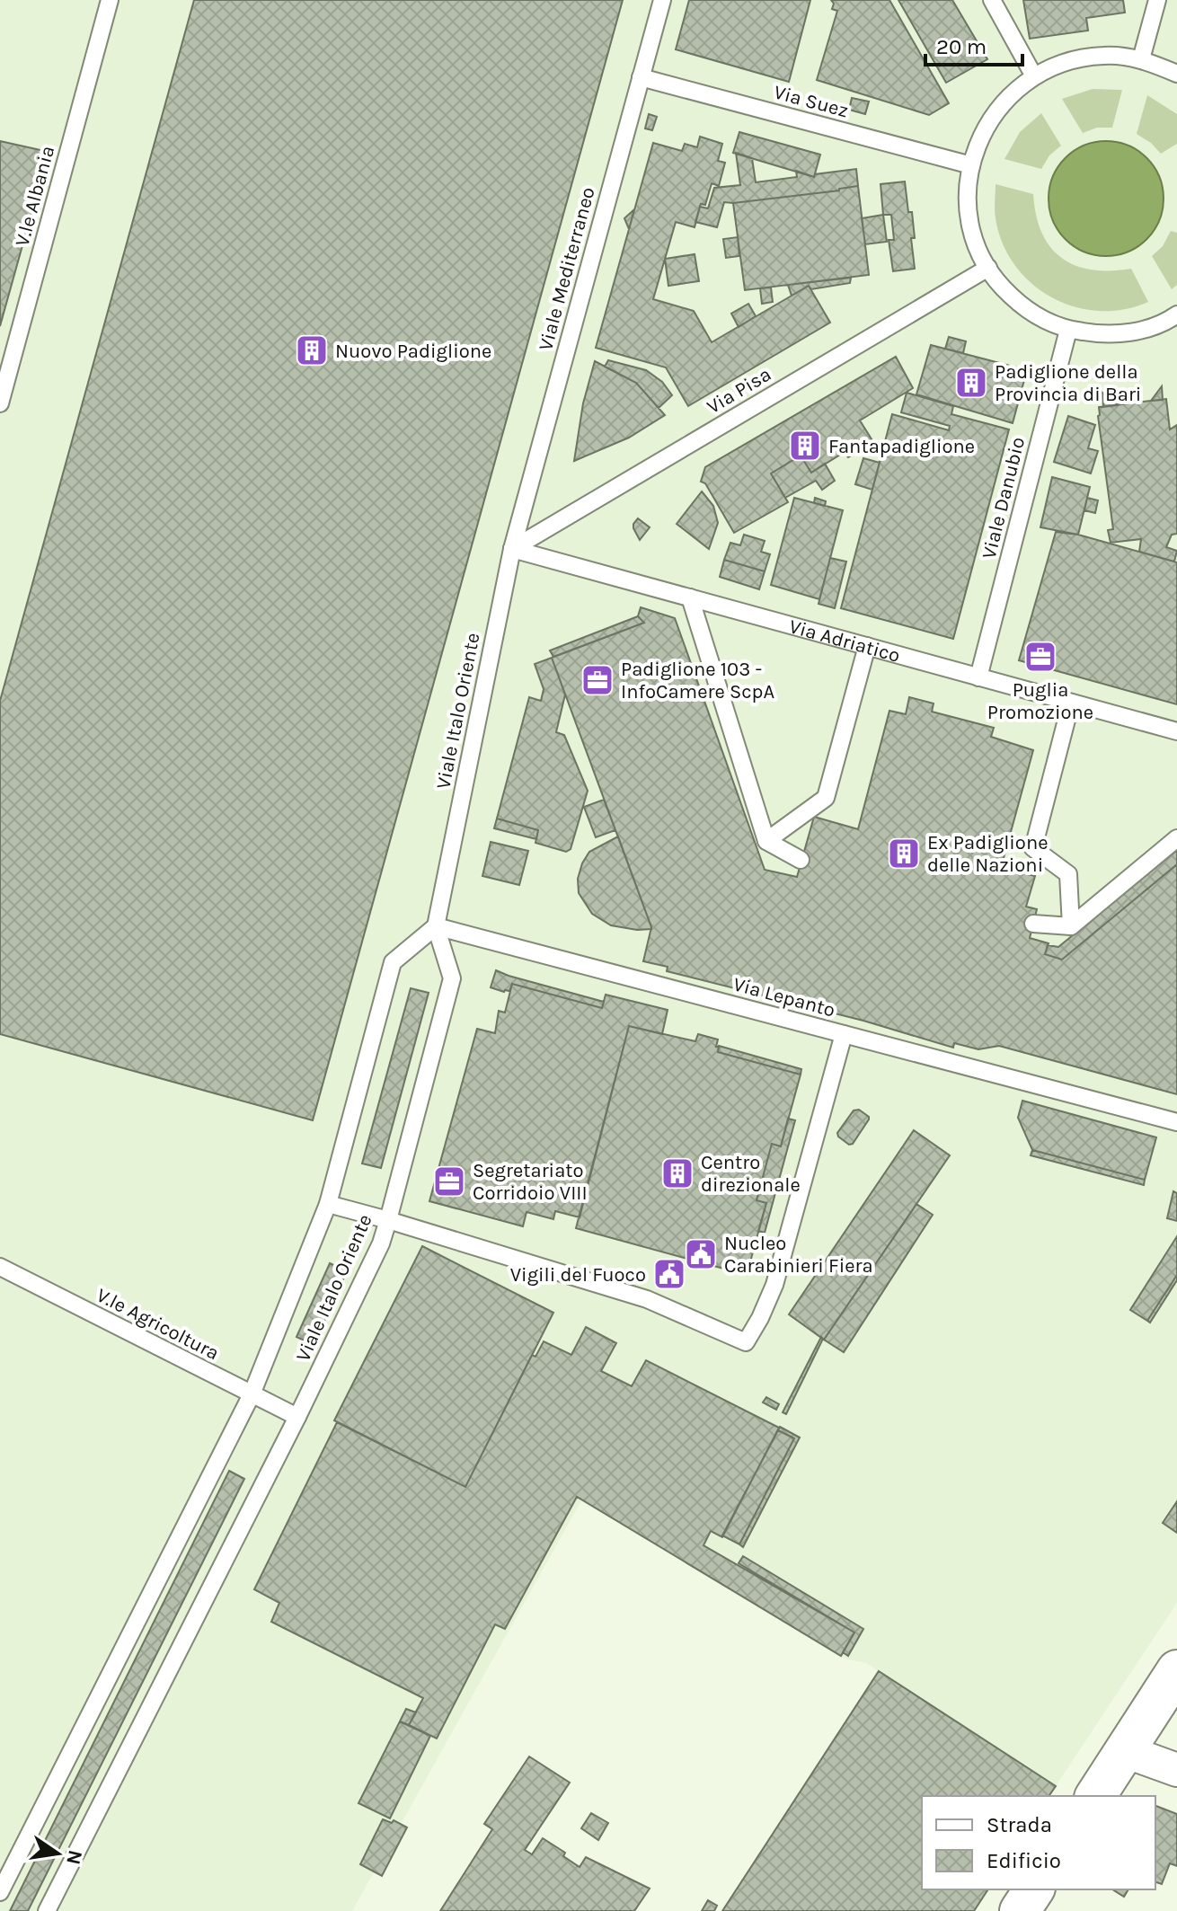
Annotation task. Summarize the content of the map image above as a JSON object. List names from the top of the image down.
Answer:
{
  "streets": {
    "lane": [
      "Via Suez",
      "V.le Albania",
      "Viale Mediterraneo",
      "Via Pisa",
      "Viale Danubio",
      "Via Adriatico",
      "Viale Italo Oriente",
      "Via Lepanto",
      "V.le Agricoltura"
    ]
  },
  "crossings": [
    ["Via Suez", "Viale Mediterraneo"],
    ["Viale Mediterraneo", "Via Pisa"],
    ["Viale Mediterraneo", "Via Adriatico"],
    ["Viale Mediterraneo", "Viale Italo Oriente"],
    ["Via Pisa", "Via Adriatico"],
    ["Via Pisa", "Viale Italo Oriente"],
    ["Viale Danubio", "Via Adriatico"],
    ["Via Adriatico", "Viale Italo Oriente"],
    ["Viale Italo Oriente", "Via Lepanto"],
    ["Viale Italo Oriente", "V.le Agricoltura"]
  ],
  "places": {
    "building": [
      "Nuovo Padiglione",
      "Padiglione della Provincia di Bari",
      "Fantapadiglione",
      "Ex Padiglione delle Nazioni",
      "Centro direzionale"
    ],
    "office": ["Puglia Promozione", "Padiglione 103 - InfoCamere ScpA", "Segretariato Corridoio VIII"],
    "public building": ["Nucleo Carabinieri Fiera", "Vigili del Fuoco"]
  },
  "legend": ["Strada", "Edificio"],
  "scale_bar": "20 m",
  "north": "right"
}
